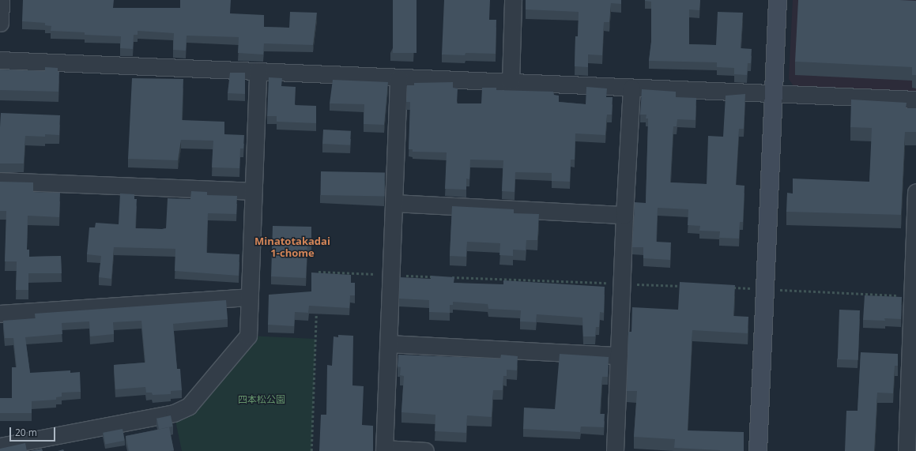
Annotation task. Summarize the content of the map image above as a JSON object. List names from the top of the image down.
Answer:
{
  "districts": ["Minatotakadai 1-chome"],
  "parks": ["四本松公園"],
  "scale_bar": "20 m"
}
